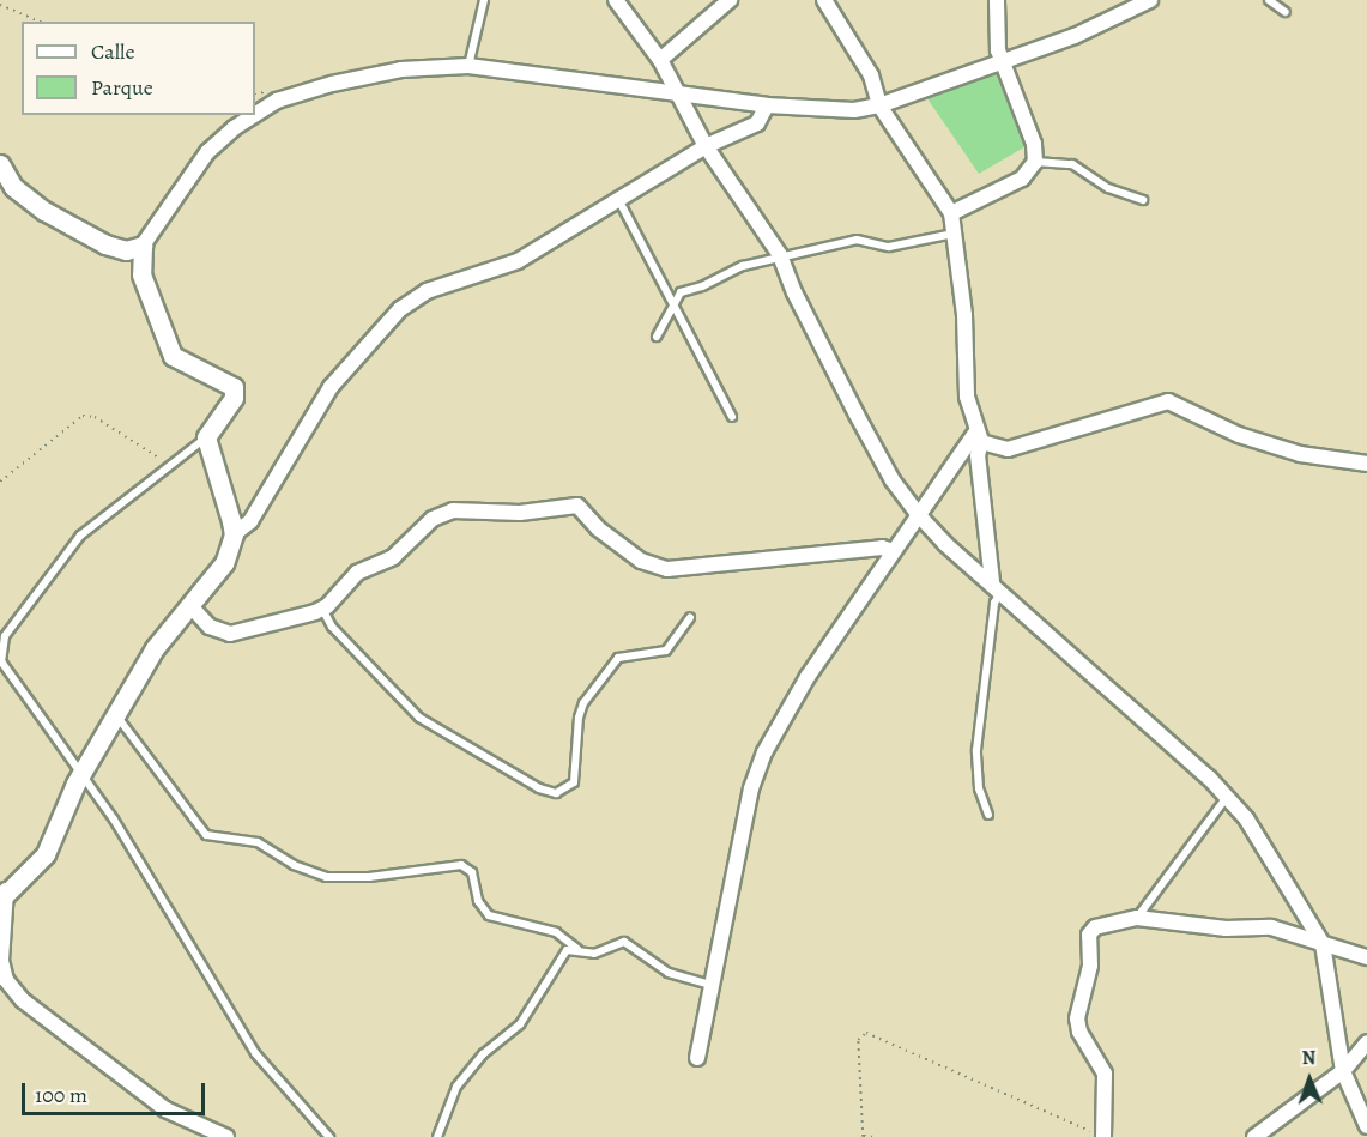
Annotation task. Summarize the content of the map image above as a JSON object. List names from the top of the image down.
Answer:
{
  "legend": ["Calle", "Parque"],
  "scale_bar": "100 m",
  "north": "top"
}
